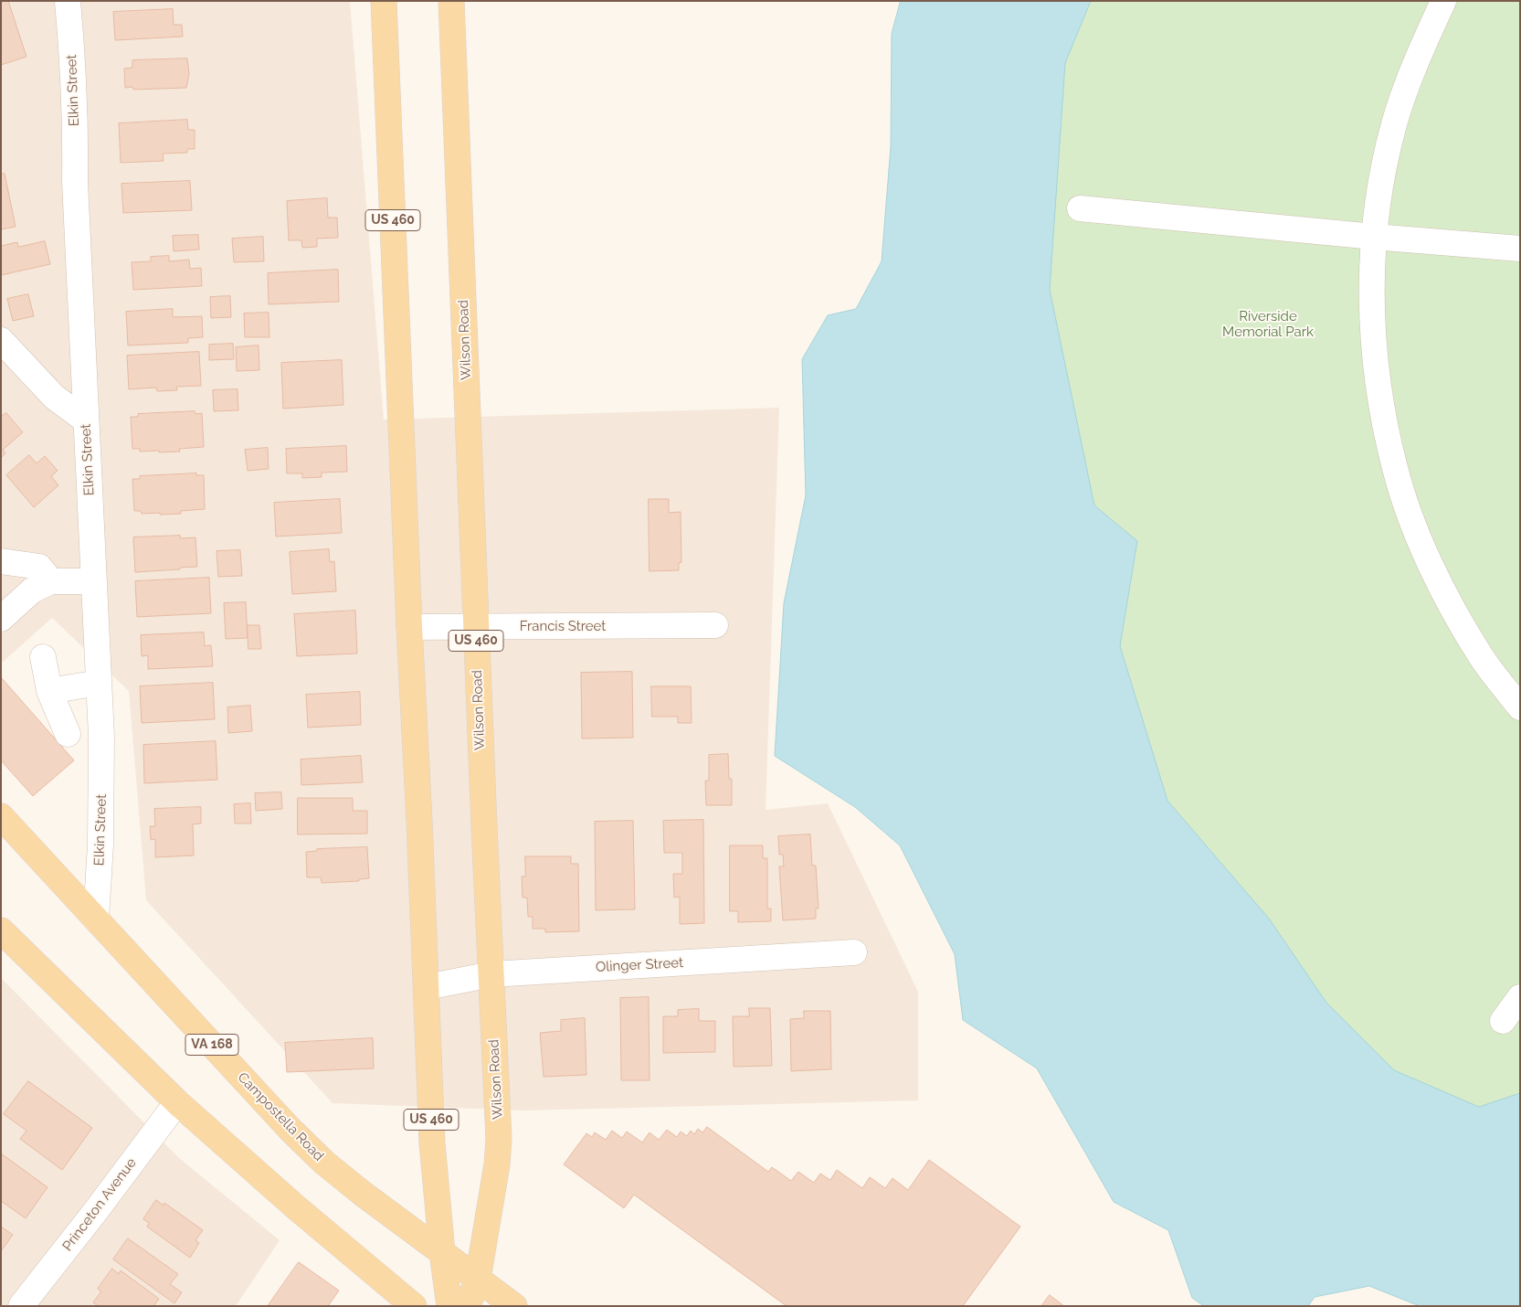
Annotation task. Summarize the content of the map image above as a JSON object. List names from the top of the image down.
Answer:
{
  "streets": {
    "main road": [
      "US 460",
      "Wilson Road",
      "VA 168",
      "Campostella Road"
    ],
    "street": [
      "Elkin Street",
      "Francis Street",
      "Olinger Street",
      "Princeton Avenue"
    ]
  },
  "crossings": [
    ["Elkin Street", "Campostella Road"],
    ["US 460", "Francis Street"],
    ["US 460", "Olinger Street"],
    ["US 460", "Campostella Road"],
    ["Wilson Road", "Francis Street"],
    ["Wilson Road", "Olinger Street"],
    ["Wilson Road", "Campostella Road"]
  ],
  "parks": ["Riverside Memorial Park"]
}
